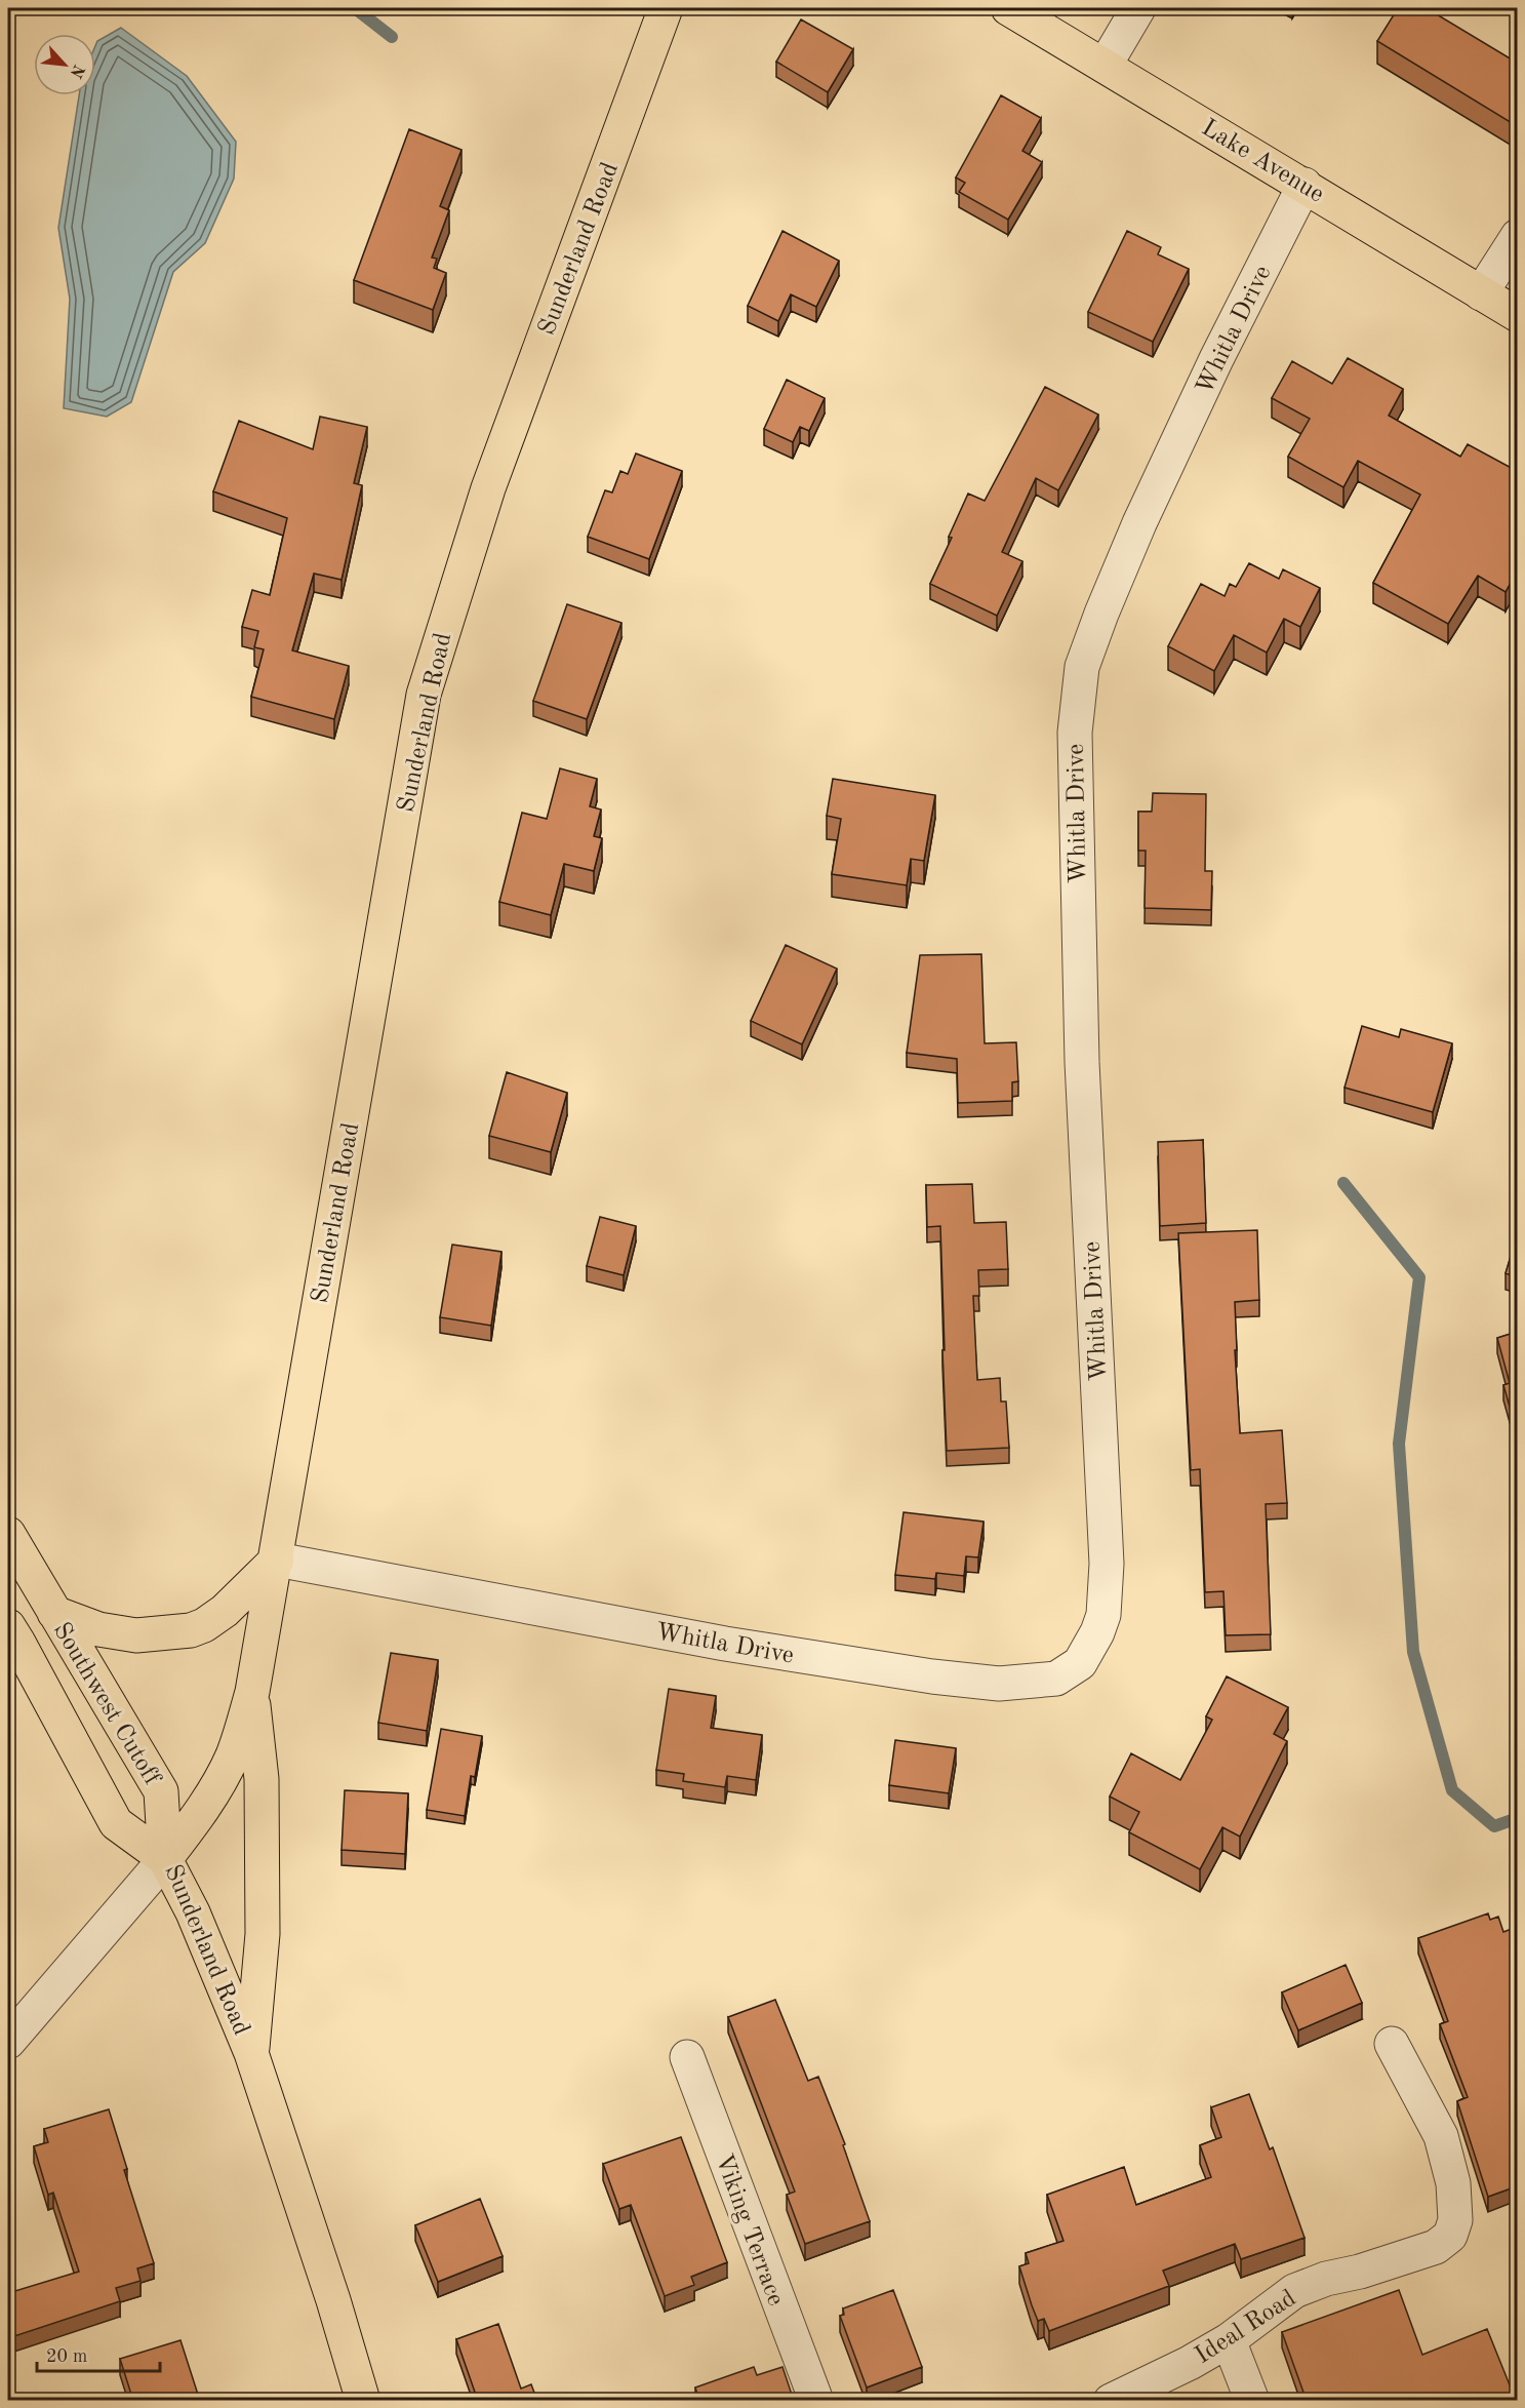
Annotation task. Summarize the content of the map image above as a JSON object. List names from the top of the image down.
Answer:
{
  "streets": {
    "main road": ["Lake Avenue", "Sunderland Road", "Southwest Cutoff"],
    "street": ["Whitla Drive", "Viking Terrace", "Ideal Road"]
  },
  "crossings": [
    ["Lake Avenue", "Whitla Drive"],
    ["Sunderland Road", "Whitla Drive"],
    ["Sunderland Road", "Southwest Cutoff"]
  ],
  "scale_bar": "20 m",
  "north": "bottom right"
}
